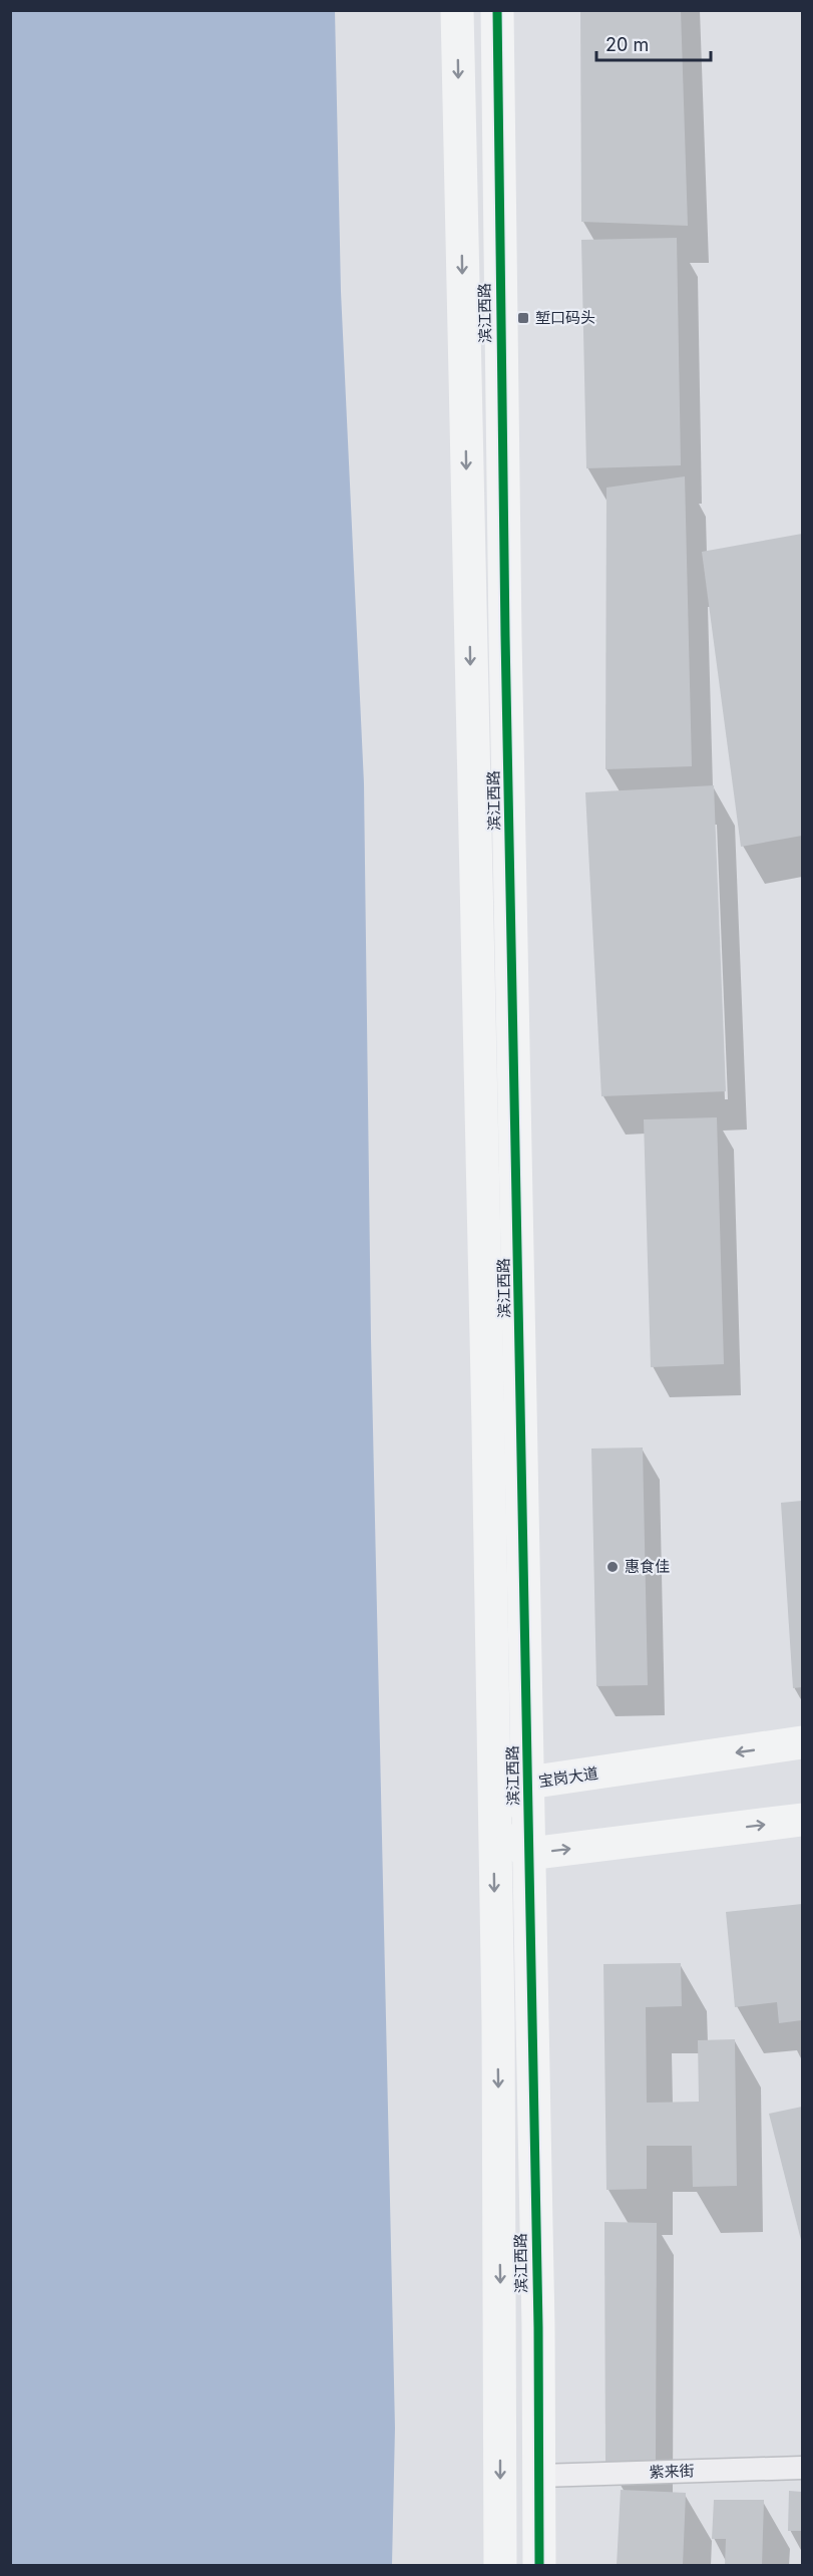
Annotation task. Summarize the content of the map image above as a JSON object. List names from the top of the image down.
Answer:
{
  "streets": {
    "main road": ["滨江西路", "宝岗大道"],
    "lane": ["紫来街"]
  },
  "crossings": [
    ["滨江西路", "宝岗大道"],
    ["滨江西路", "紫来街"]
  ],
  "places": {
    "transit": ["堑口码头"],
    "other": ["惠食佳"]
  },
  "scale_bar": "20 m"
}
